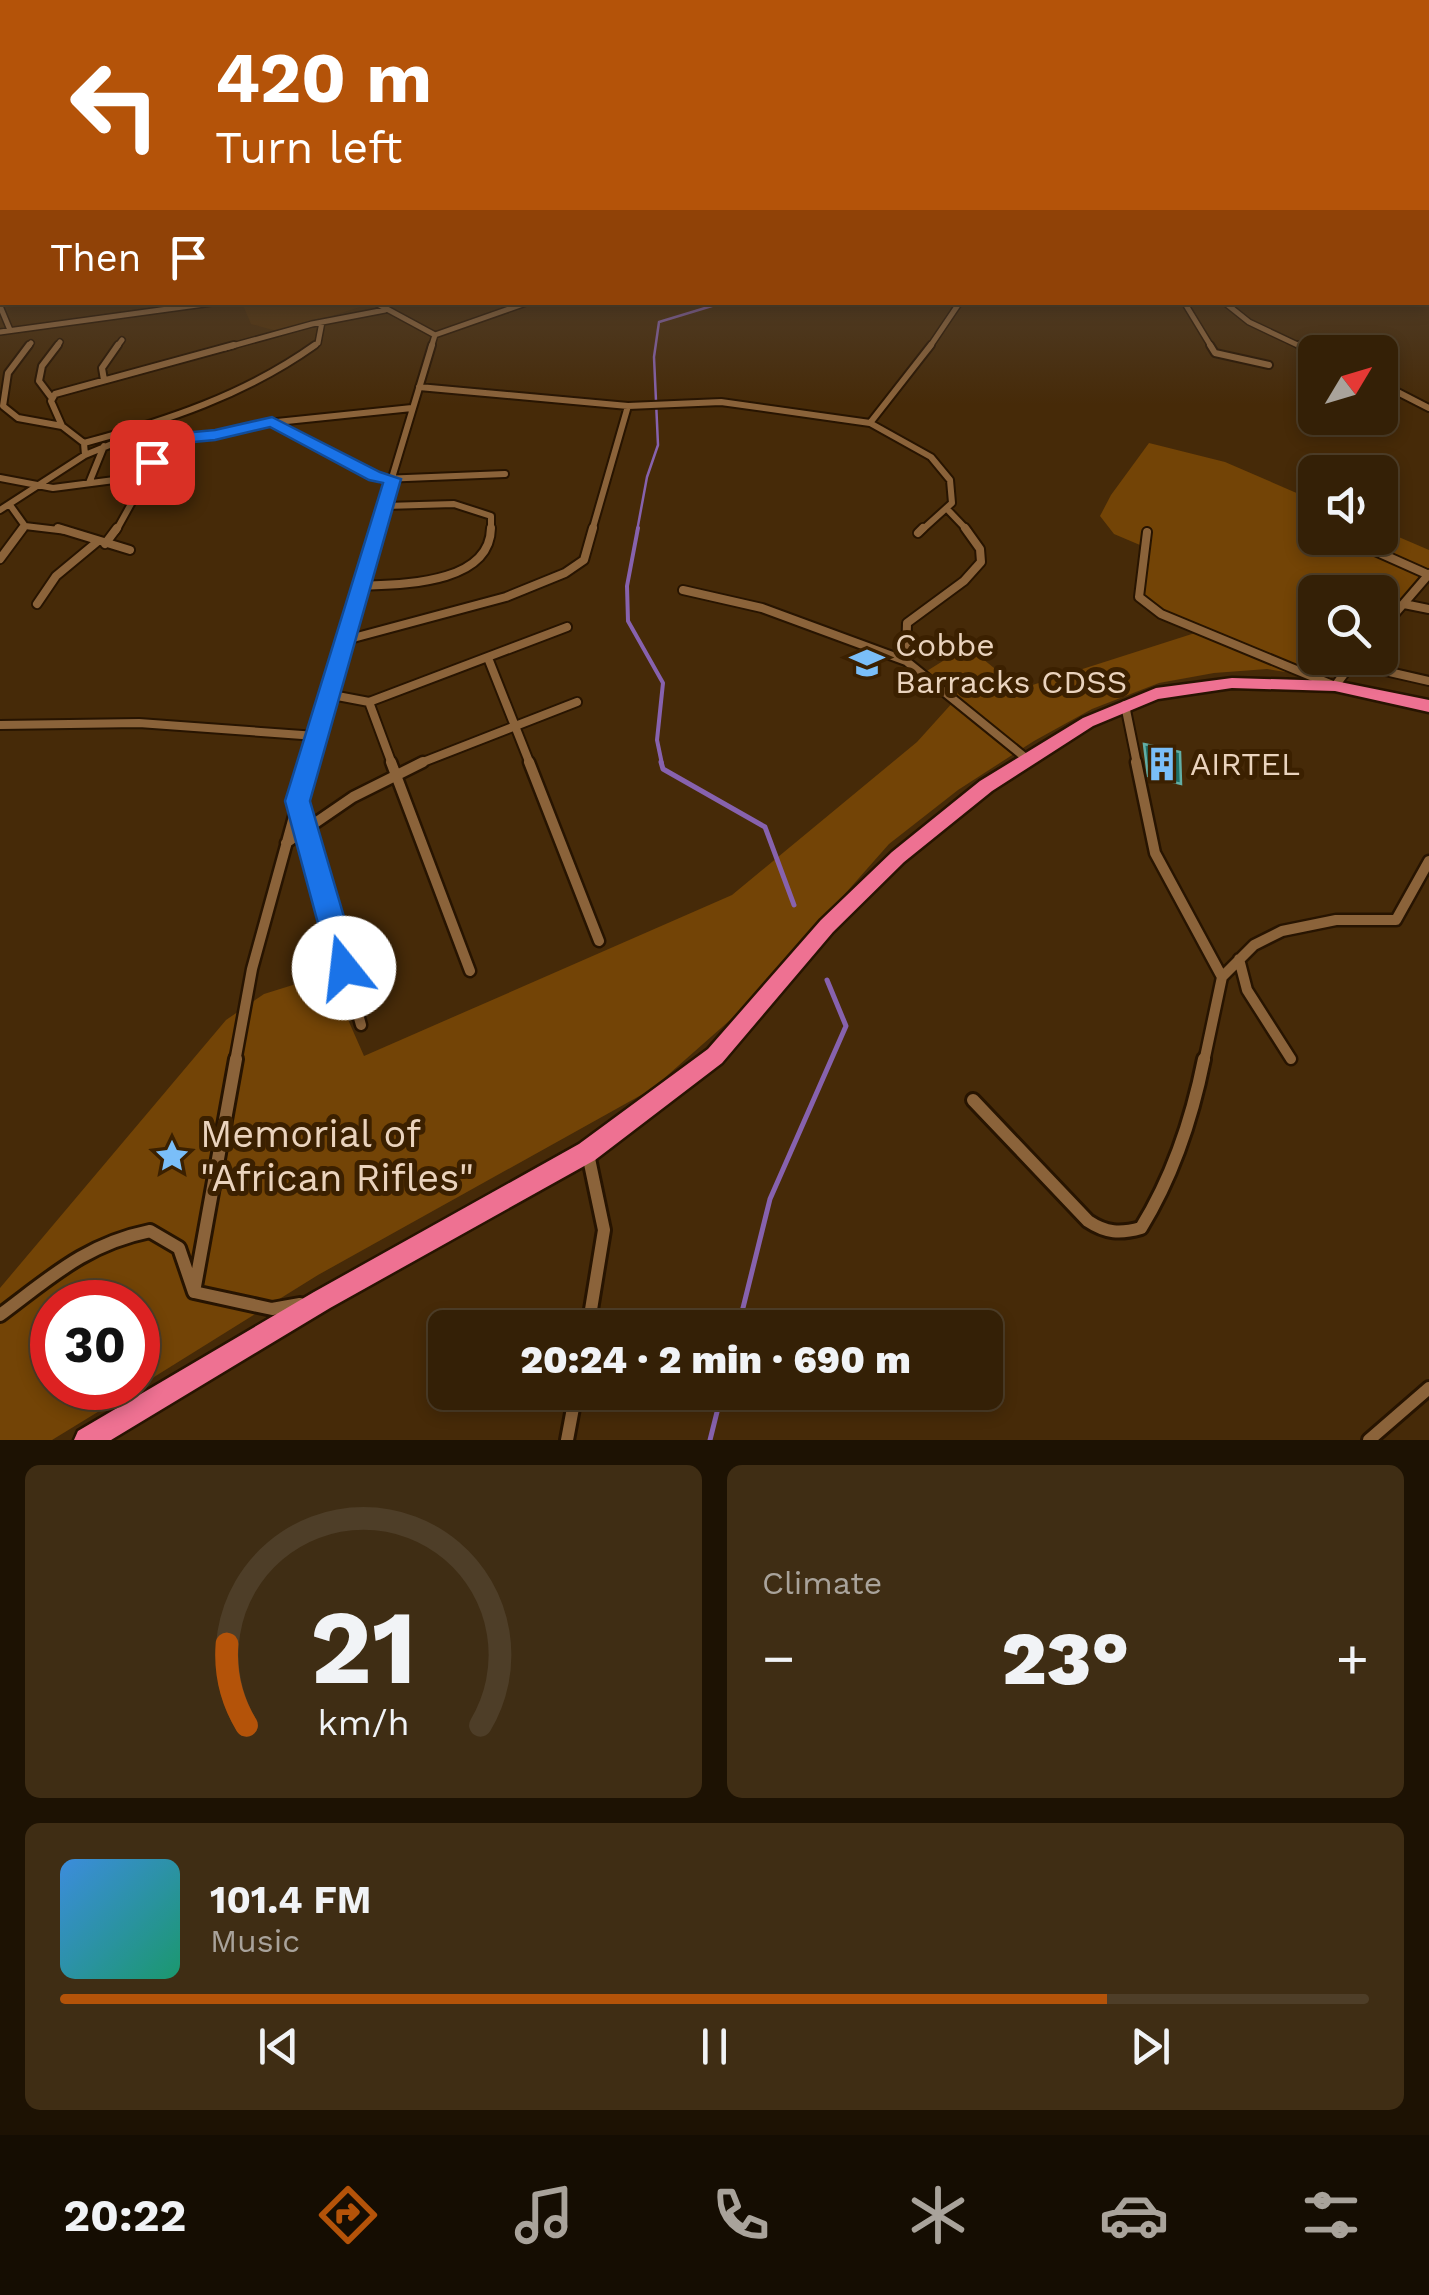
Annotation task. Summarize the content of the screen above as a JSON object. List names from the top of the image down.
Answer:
{
  "places": {
    "school or university": ["Cobbe Barracks CDSS"],
    "building": ["AIRTEL"],
    "place": ["Memorial of \"African Rifles\""]
  },
  "north": "top right",
  "page": {
    "turn": ["420 m", "Turn left"],
    "then": "Then",
    "limit": "30",
    "trip": "20:24 · 2 min · 690 m",
    "tile": "Climate",
    "heat": ["−", "23°", "+"],
    "song": ["101.4 FM", "Music"],
    "tabs": "20:22",
    "gauge": ["21", "km/h"]
  }
}
